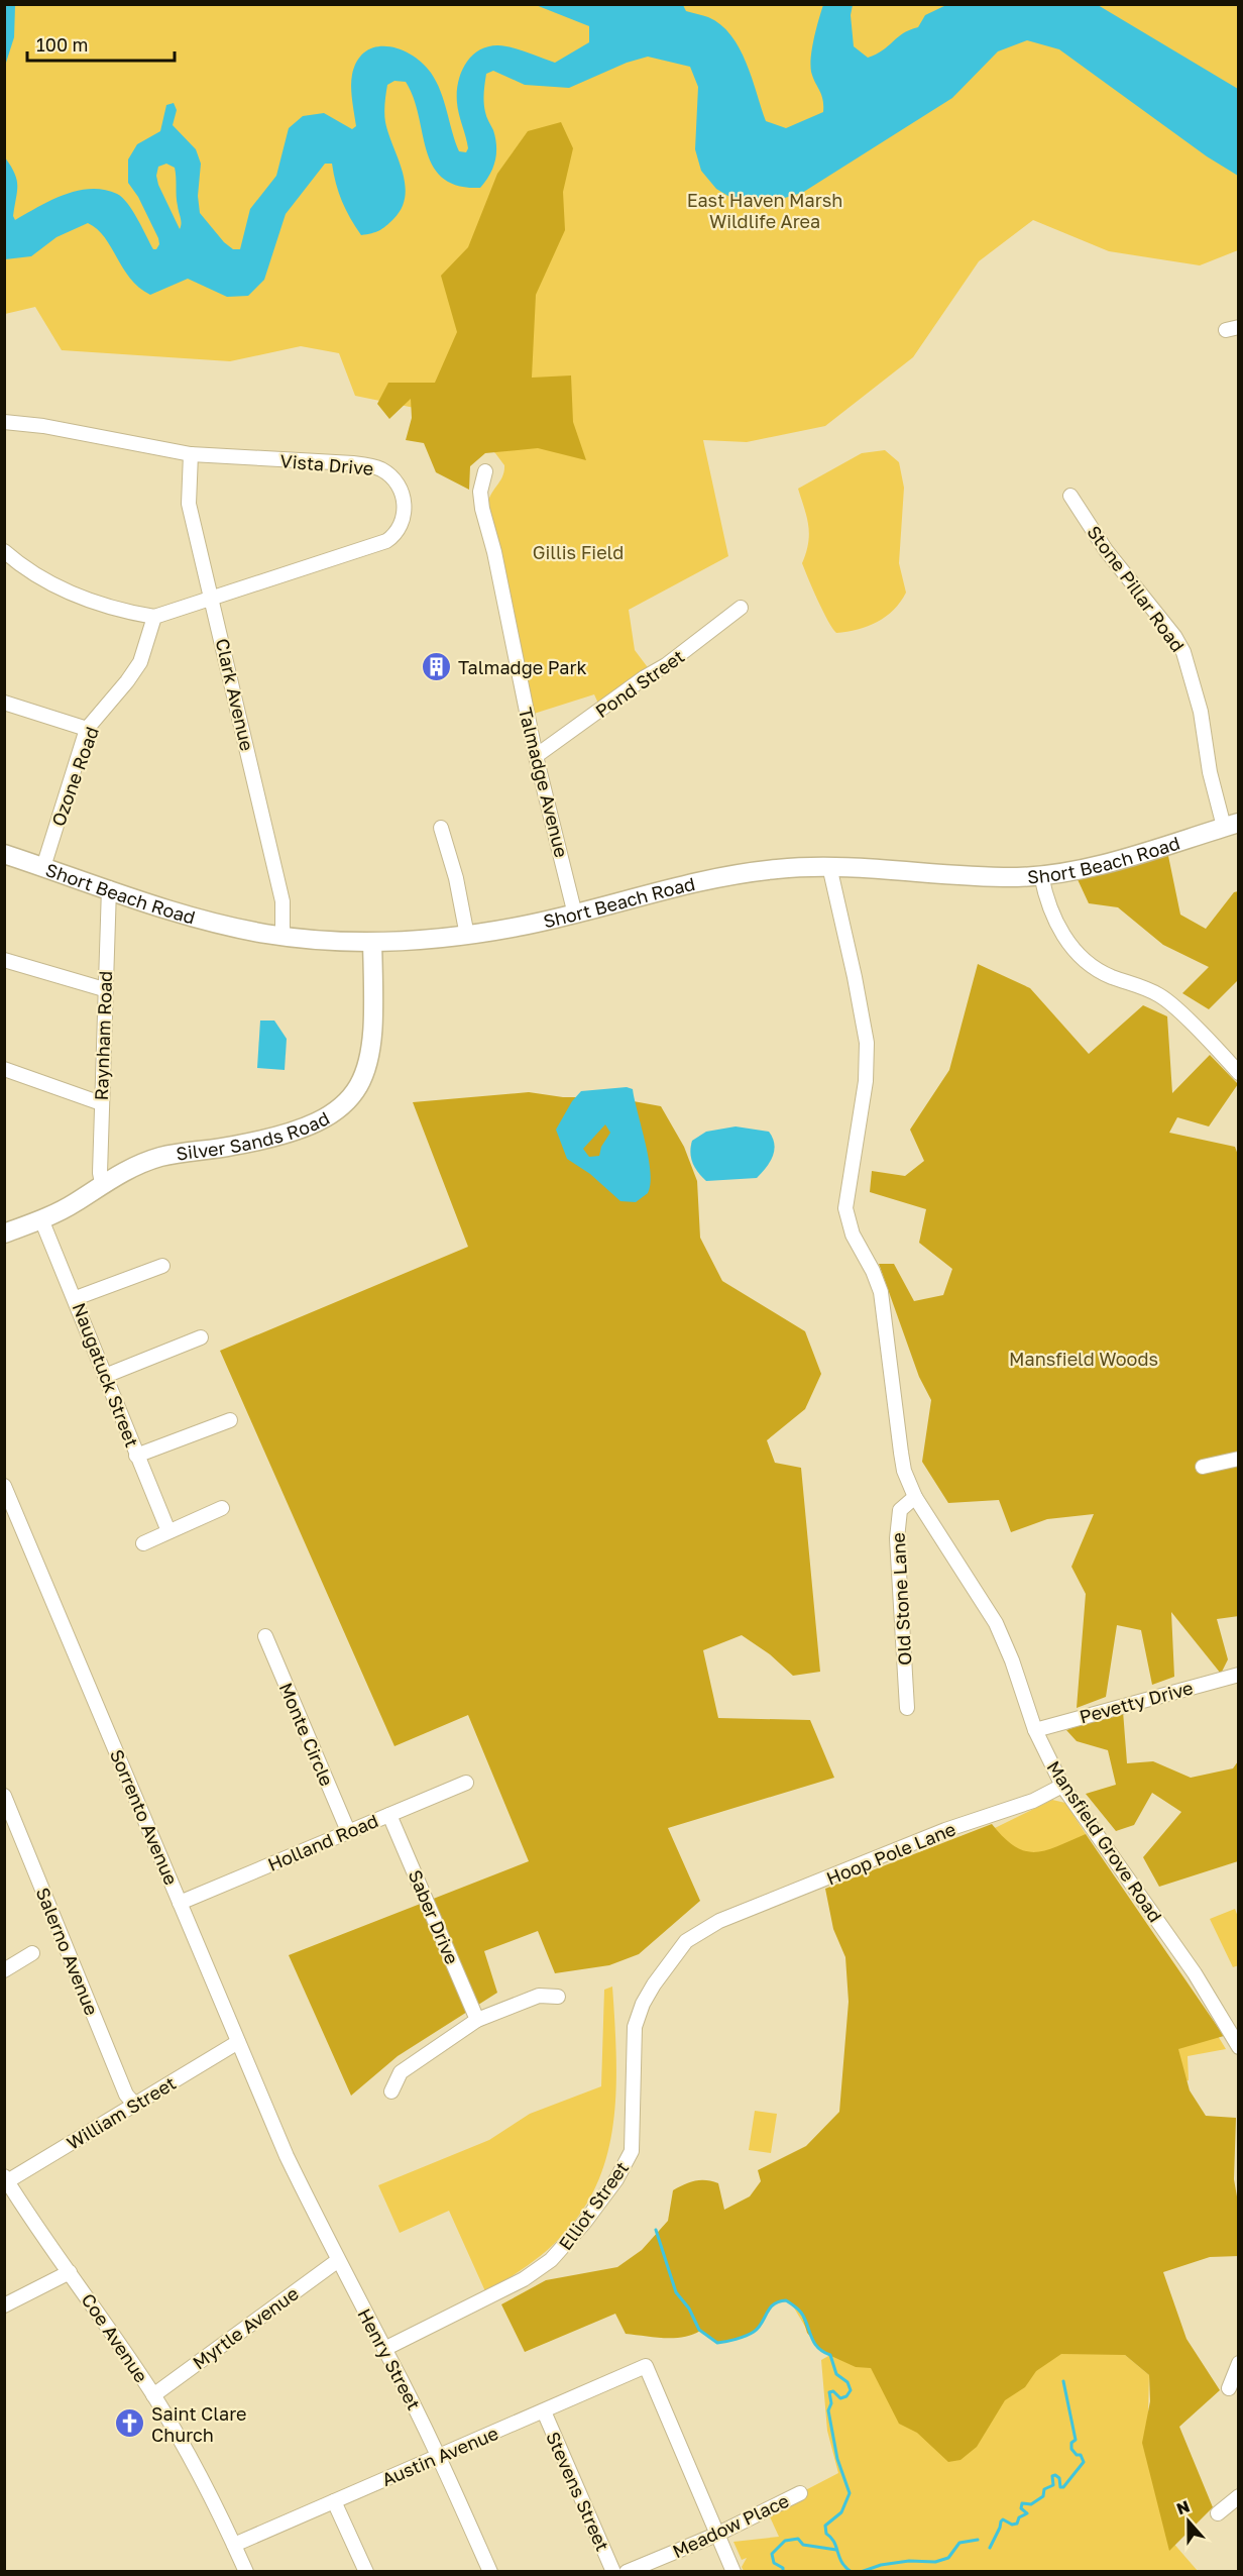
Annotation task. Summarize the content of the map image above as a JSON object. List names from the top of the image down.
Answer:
{
  "streets": {
    "main road": ["Short Beach Road", "Silver Sands Road"],
    "street": [
      "Vista Drive",
      "Stone Pillar Road",
      "Pond Street",
      "Clark Avenue",
      "Ozone Road",
      "Talmadge Avenue",
      "Raynham Road",
      "Naugatuck Street",
      "Old Stone Lane",
      "Pevetty Drive",
      "Monte Circle",
      "Sorrento Avenue",
      "Mansfield Grove Road",
      "Holland Road",
      "Hoop Pole Lane",
      "Saber Drive",
      "Salerno Avenue",
      "William Street",
      "Elliot Street",
      "Myrtle Avenue",
      "Coe Avenue",
      "Henry Street",
      "Austin Avenue",
      "Stevens Street",
      "Meadow Place"
    ]
  },
  "crossings": [
    ["Vista Drive", "Clark Avenue"],
    ["Stone Pillar Road", "Short Beach Road"],
    ["Pond Street", "Talmadge Avenue"],
    ["Clark Avenue", "Short Beach Road"],
    ["Ozone Road", "Short Beach Road"],
    ["Talmadge Avenue", "Short Beach Road"],
    ["Short Beach Road", "Raynham Road"],
    ["Short Beach Road", "Silver Sands Road"],
    ["Short Beach Road", "Mansfield Grove Road"],
    ["Raynham Road", "Silver Sands Road"],
    ["Silver Sands Road", "Naugatuck Street"],
    ["Old Stone Lane", "Mansfield Grove Road"],
    ["Pevetty Drive", "Mansfield Grove Road"],
    ["Monte Circle", "Holland Road"],
    ["Sorrento Avenue", "Holland Road"],
    ["Sorrento Avenue", "William Street"],
    ["Sorrento Avenue", "Henry Street"],
    ["Mansfield Grove Road", "Hoop Pole Lane"],
    ["Holland Road", "Saber Drive"],
    ["Hoop Pole Lane", "Elliot Street"],
    ["Salerno Avenue", "William Street"],
    ["William Street", "Coe Avenue"],
    ["Elliot Street", "Henry Street"],
    ["Myrtle Avenue", "Coe Avenue"],
    ["Myrtle Avenue", "Henry Street"],
    ["Coe Avenue", "Austin Avenue"],
    ["Henry Street", "Austin Avenue"],
    ["Austin Avenue", "Stevens Street"],
    ["Austin Avenue", "Meadow Place"]
  ],
  "parks": ["East Haven Marsh Wildlife Area", "Gillis Field", "Mansfield Woods"],
  "places": {
    "building": ["Talmadge Park"],
    "church": ["Saint Clare Church"]
  },
  "scale_bar": "100 m",
  "north": "top"
}
